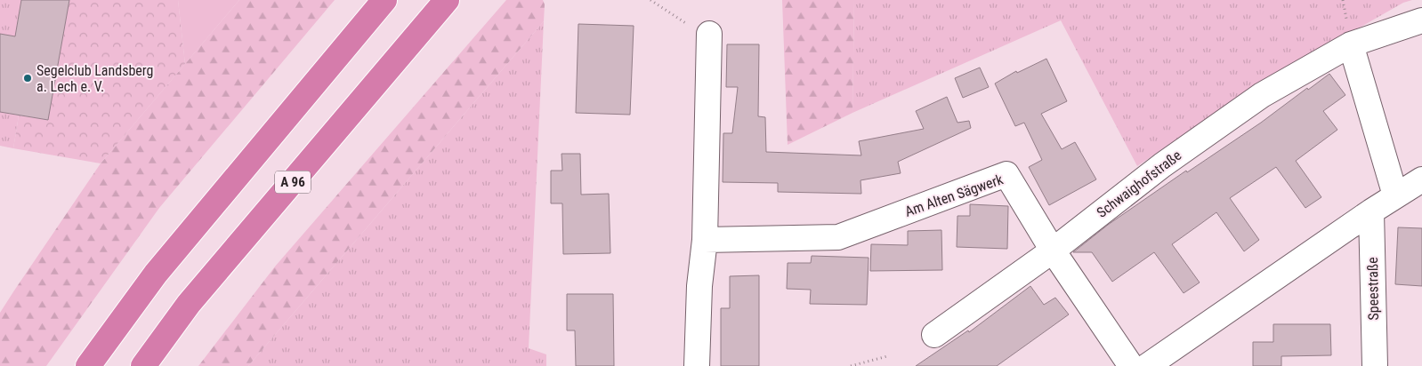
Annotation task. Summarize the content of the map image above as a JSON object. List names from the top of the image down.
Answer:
{
  "streets": {
    "highway": ["A 96"],
    "street": ["Schwaighofstraße", "Am Alten Sägwerk", "Speestraße"]
  },
  "crossings": [
    ["Schwaighofstraße", "Am Alten Sägwerk"]
  ],
  "places": ["Segelclub Landsberg a. Lech e. V."]
}
